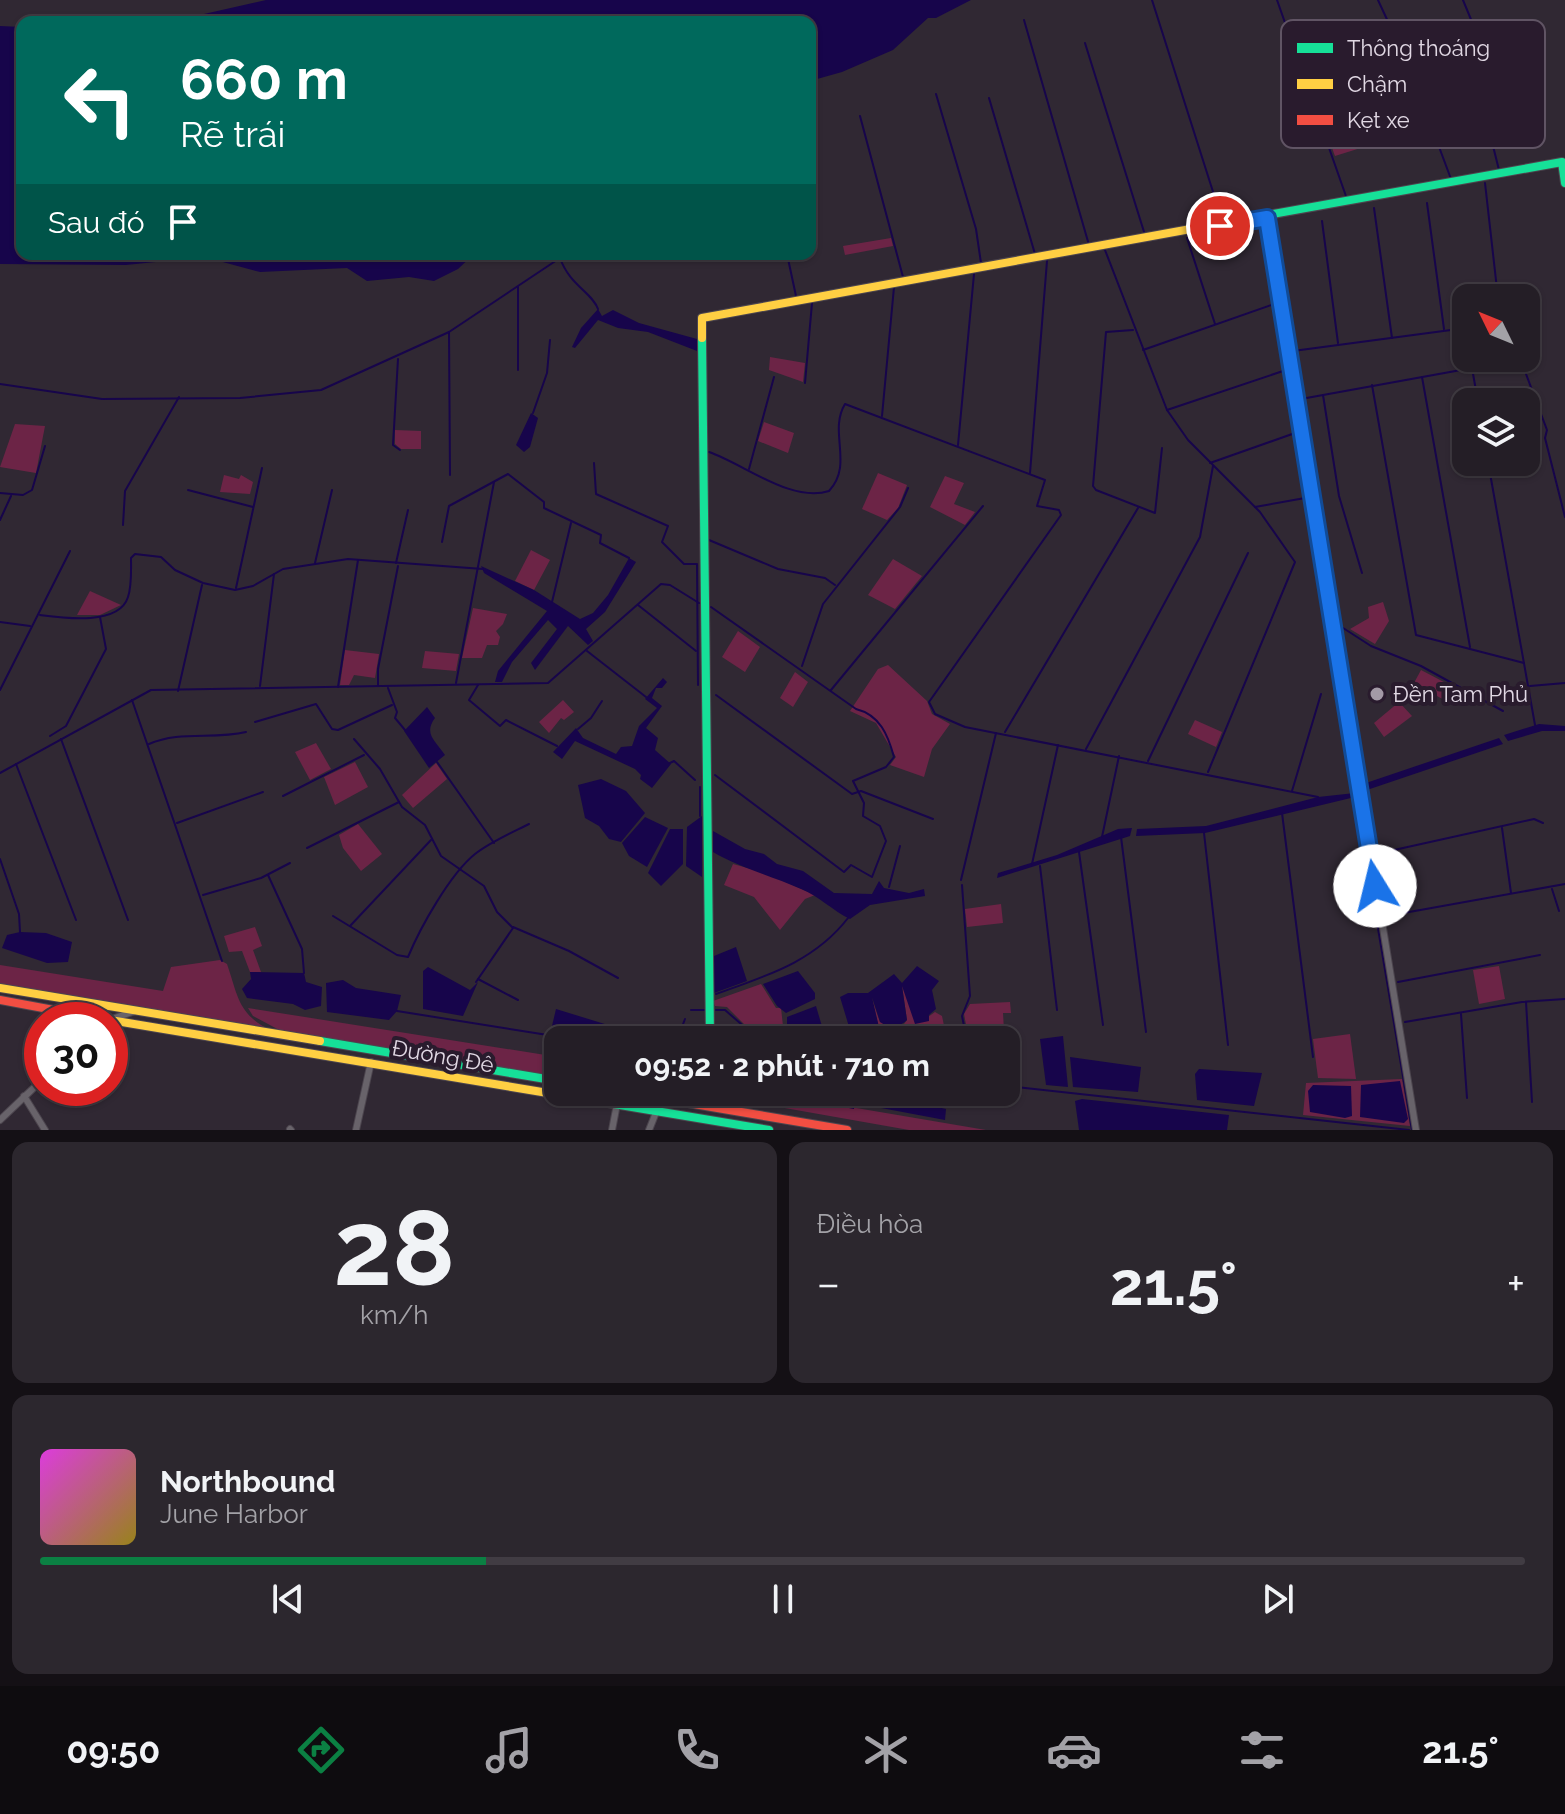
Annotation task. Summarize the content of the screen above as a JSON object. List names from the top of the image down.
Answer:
{
  "streets": {
    "street": ["Đường Đê"]
  },
  "places": ["Đền Tam Phủ"],
  "legend": ["Thông thoáng", "Chậm", "Kẹt xe"],
  "north": "top left",
  "page": {
    "turn": ["660 m", "Rẽ trái"],
    "then": "Sau đó",
    "limit": "30",
    "trip": "09:52 · 2 phút · 710 m",
    "tile": [
      ["28", "km/h"],
      "Điều hòa"
    ],
    "heat": ["−", "21.5°", "+"],
    "song": ["Northbound", "June Harbor"],
    "tabs": ["09:50", "21.5°"]
  }
}
